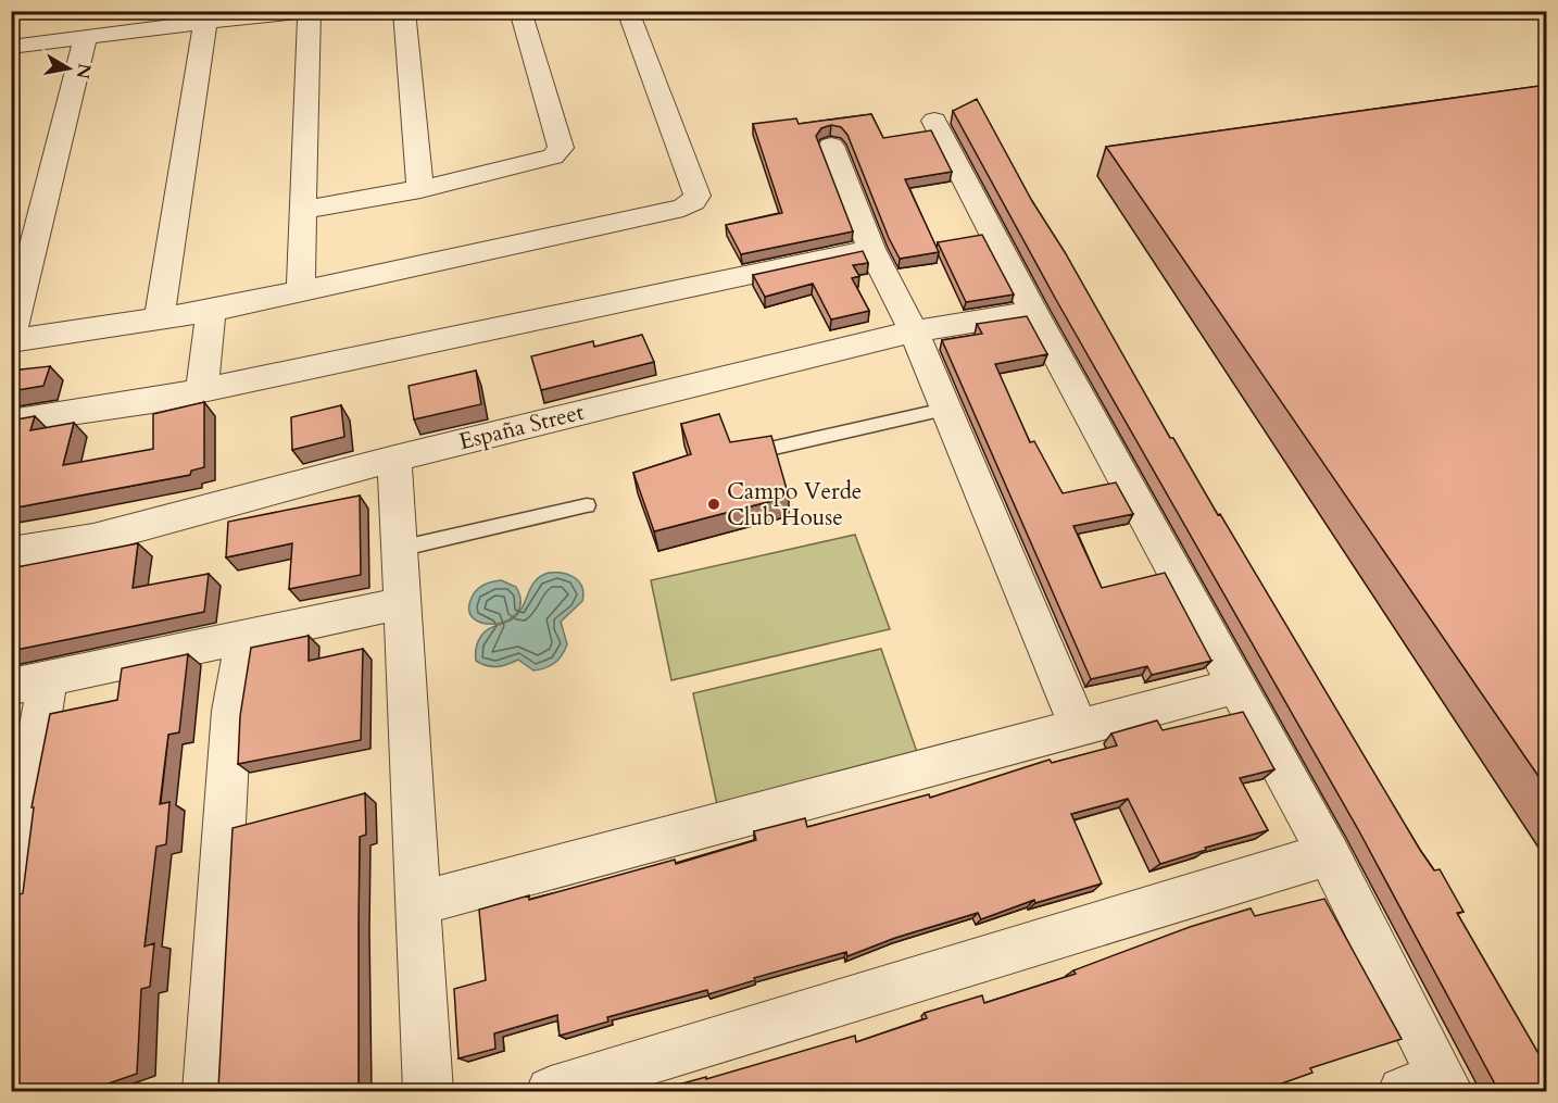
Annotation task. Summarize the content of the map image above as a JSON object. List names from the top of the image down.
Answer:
{
  "streets": {
    "street": ["España Street"]
  },
  "places": ["Campo Verde Club House"],
  "north": "right"
}
